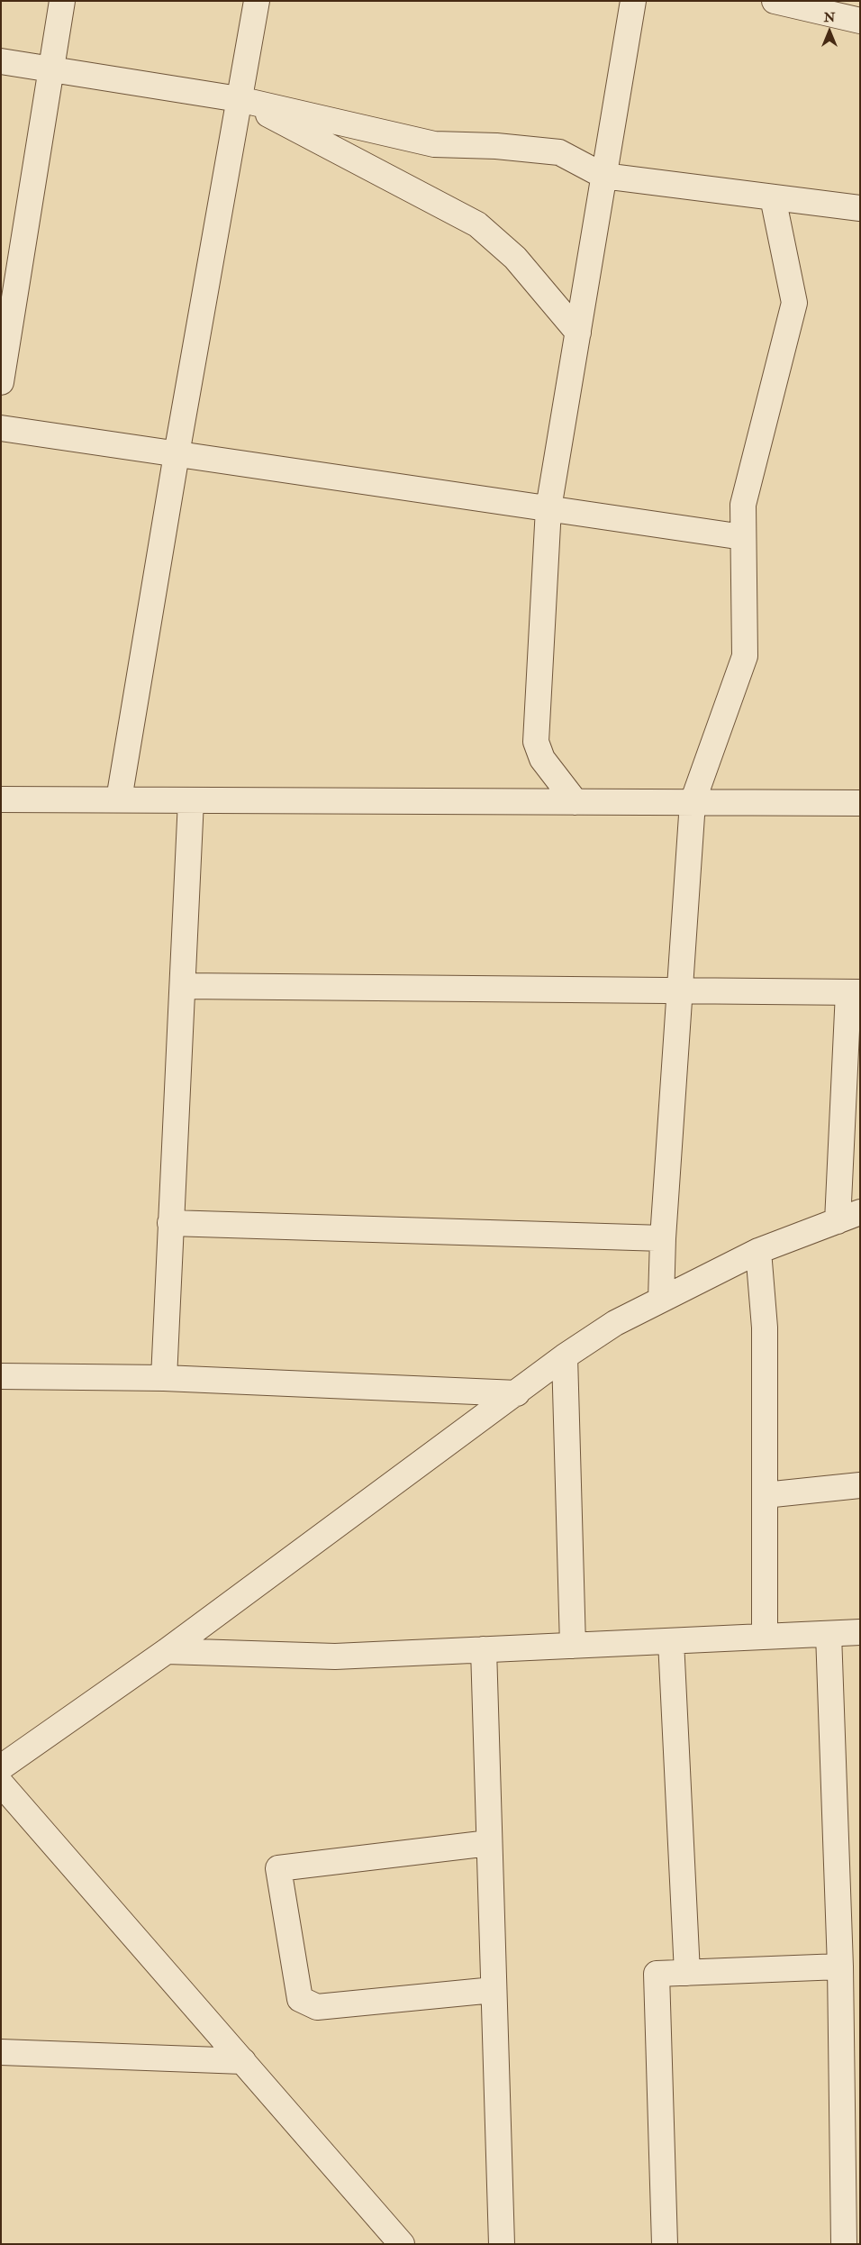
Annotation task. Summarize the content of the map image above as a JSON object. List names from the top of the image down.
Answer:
{
  "north": "top"
}
